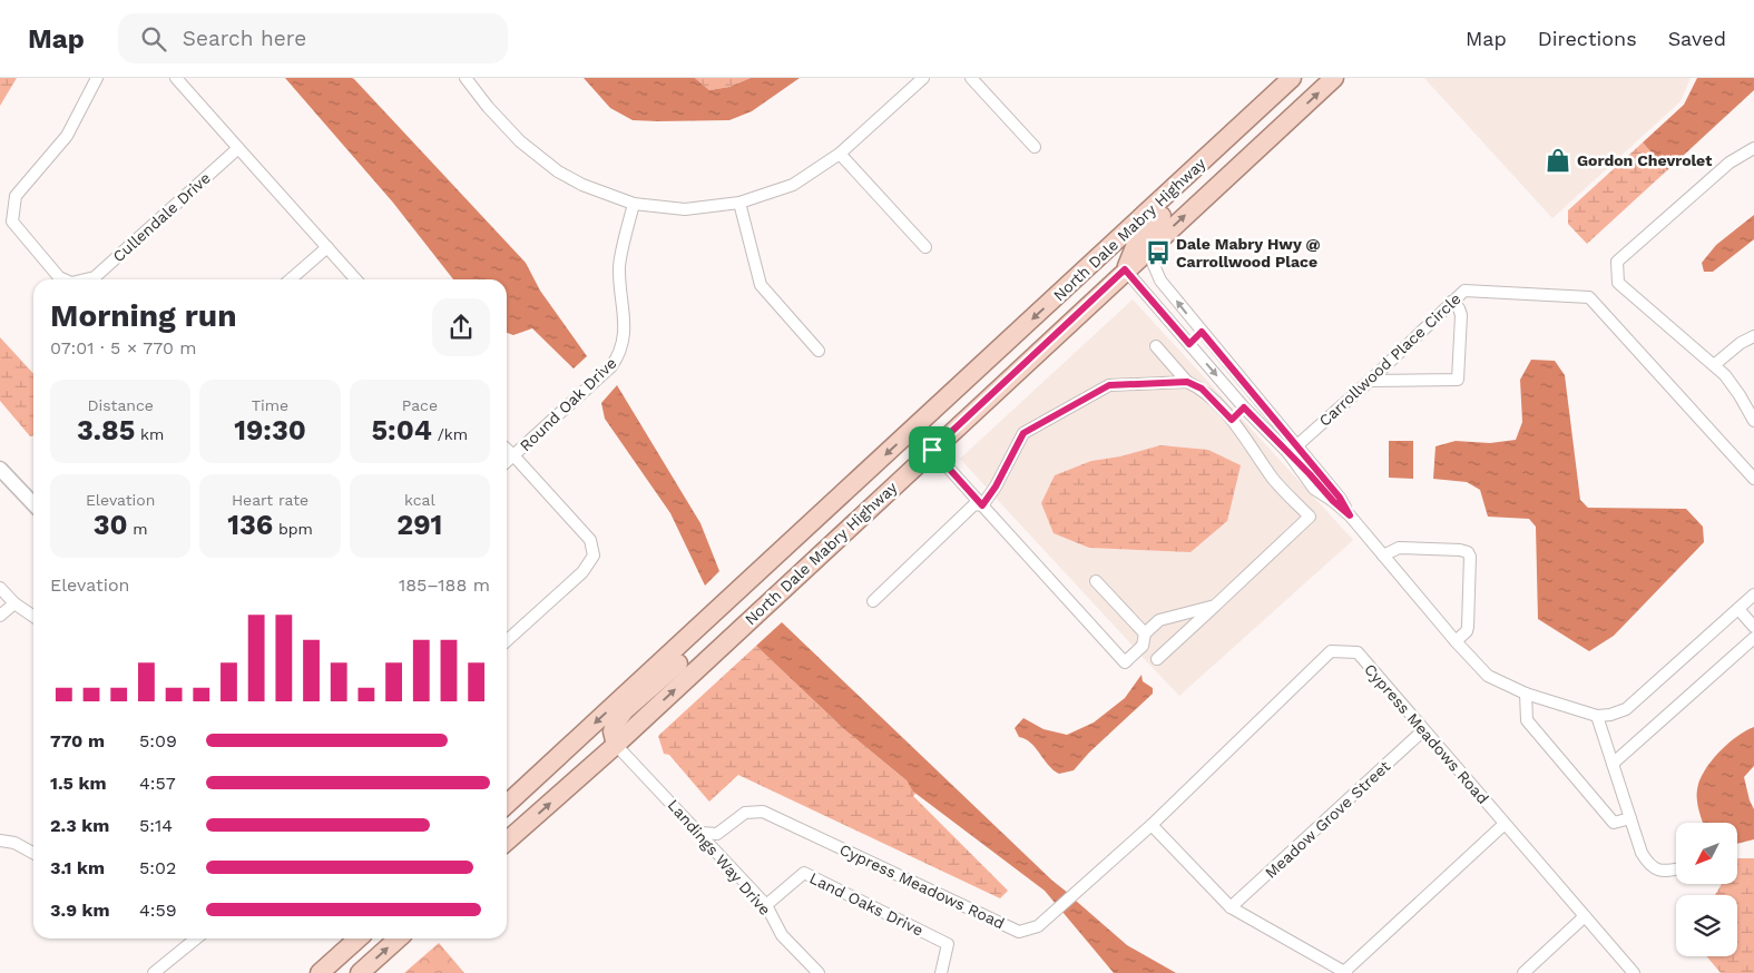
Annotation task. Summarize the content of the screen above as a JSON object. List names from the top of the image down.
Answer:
{
  "streets": {
    "main road": ["North Dale Mabry Highway"],
    "street": [
      "Cullendale Drive",
      "Carrollwood Place Circle",
      "Round Oak Drive",
      "Cypress Meadows Road",
      "Meadow Grove Street",
      "Landings Way Drive",
      "Land Oaks Drive"
    ]
  },
  "crossings": [
    ["North Dale Mabry Highway", "Landings Way Drive"],
    ["Cypress Meadows Road", "Meadow Grove Street"],
    ["Cypress Meadows Road", "Landings Way Drive"],
    ["Landings Way Drive", "Land Oaks Drive"]
  ],
  "places": {
    "shop": ["Gordon Chevrolet"],
    "bus stop": ["Dale Mabry Hwy @ Carrollwood Place"]
  },
  "north": "bottom left",
  "page": {
    "header": "Map",
    "search": "Search here",
    "nav": ["Map", "Directions", "Saved"],
    "heading": ["Morning run", "07:01 · 5 × 770 m"],
    "stats": [
      ["Distance", "3.85 km"],
      ["Time", "19:30"],
      ["Pace", "5:04 /km"],
      ["Elevation", "30 m"],
      ["Heart rate", "136 bpm"],
      ["kcal", "291"]
    ],
    "chart": ["Elevation", "185–188 m"],
    "list": [
      {
        "name": "770 m",
        "note": "5:09"
      },
      {
        "name": "1.5 km",
        "note": "4:57"
      },
      {
        "name": "2.3 km",
        "note": "5:14"
      },
      {
        "name": "3.1 km",
        "note": "5:02"
      },
      {
        "name": "3.9 km",
        "note": "4:59"
      }
    ]
  }
}
